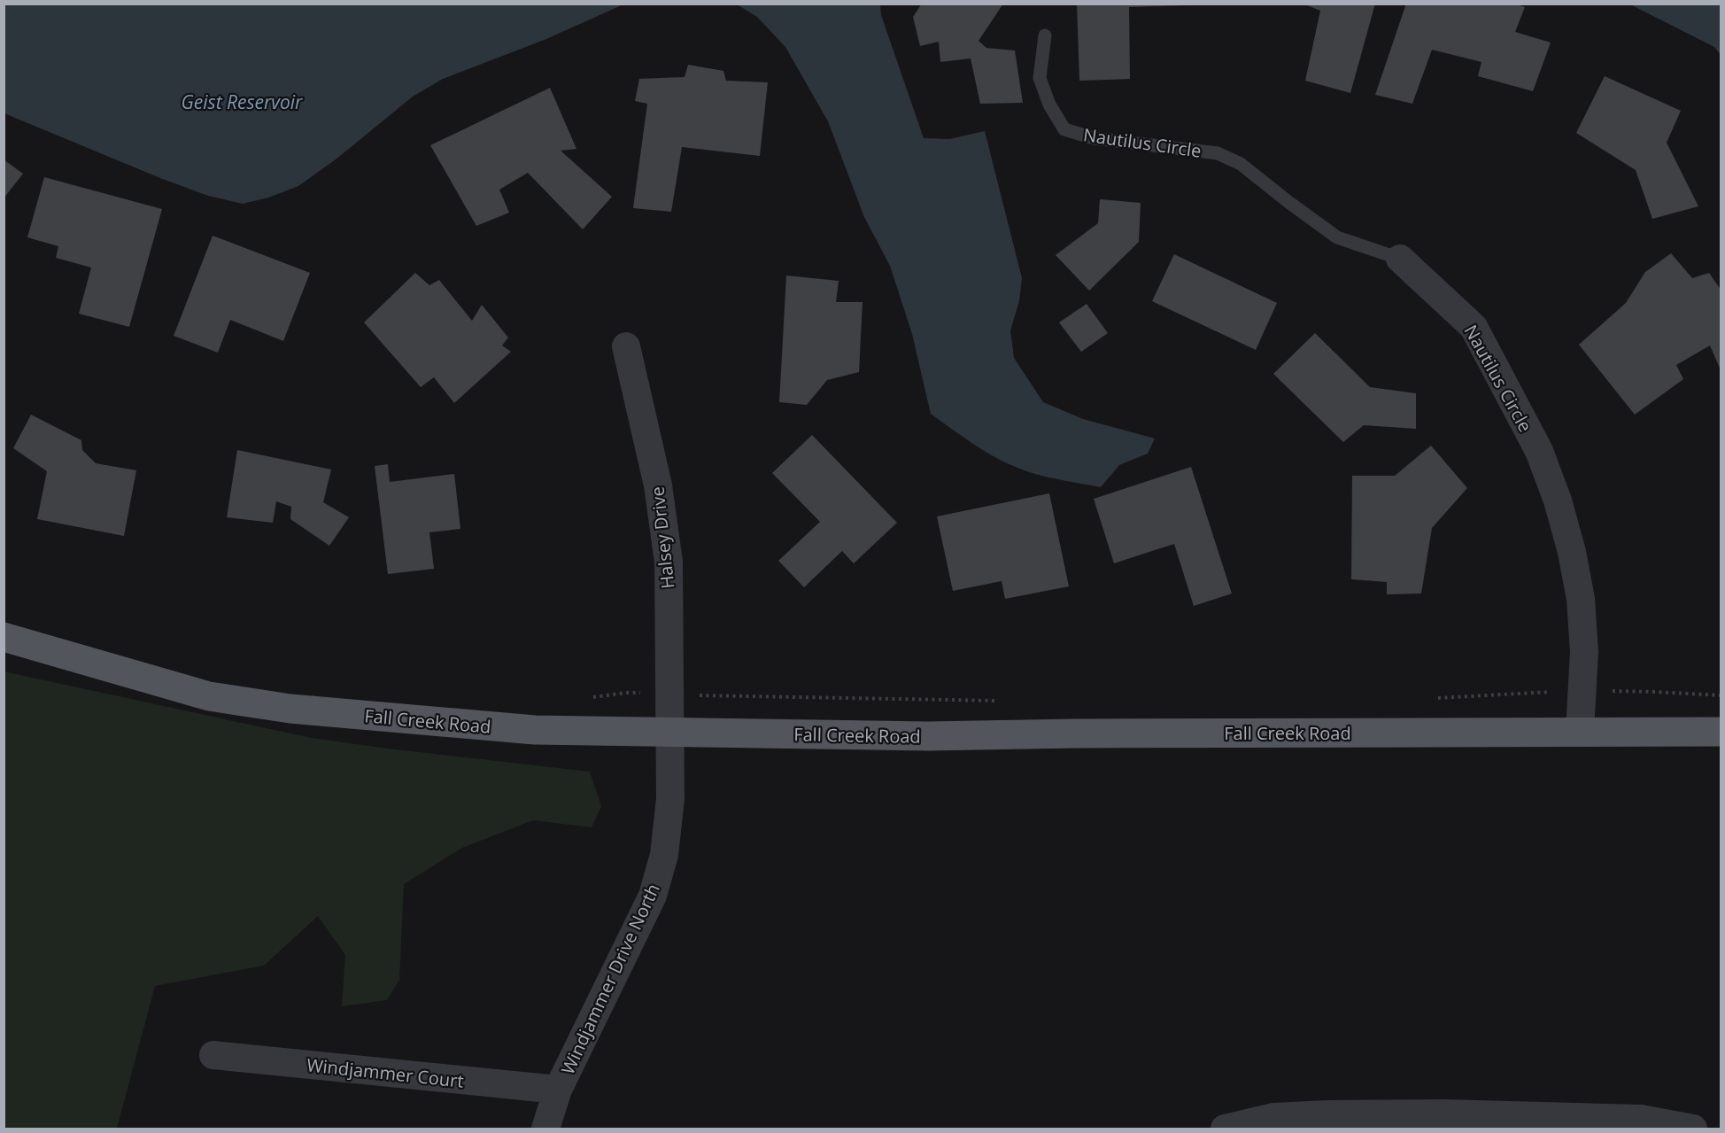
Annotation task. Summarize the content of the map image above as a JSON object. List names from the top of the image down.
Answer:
{
  "streets": {
    "main road": ["Fall Creek Road"],
    "street": [
      "Nautilus Circle",
      "Halsey Drive",
      "Windjammer Drive North",
      "Windjammer Court"
    ]
  },
  "crossings": [
    ["Nautilus Circle", "Fall Creek Road"],
    ["Halsey Drive", "Fall Creek Road"],
    ["Halsey Drive", "Windjammer Drive North"],
    ["Fall Creek Road", "Windjammer Drive North"],
    ["Windjammer Drive North", "Windjammer Court"]
  ],
  "water": ["Geist Reservoir"]
}
